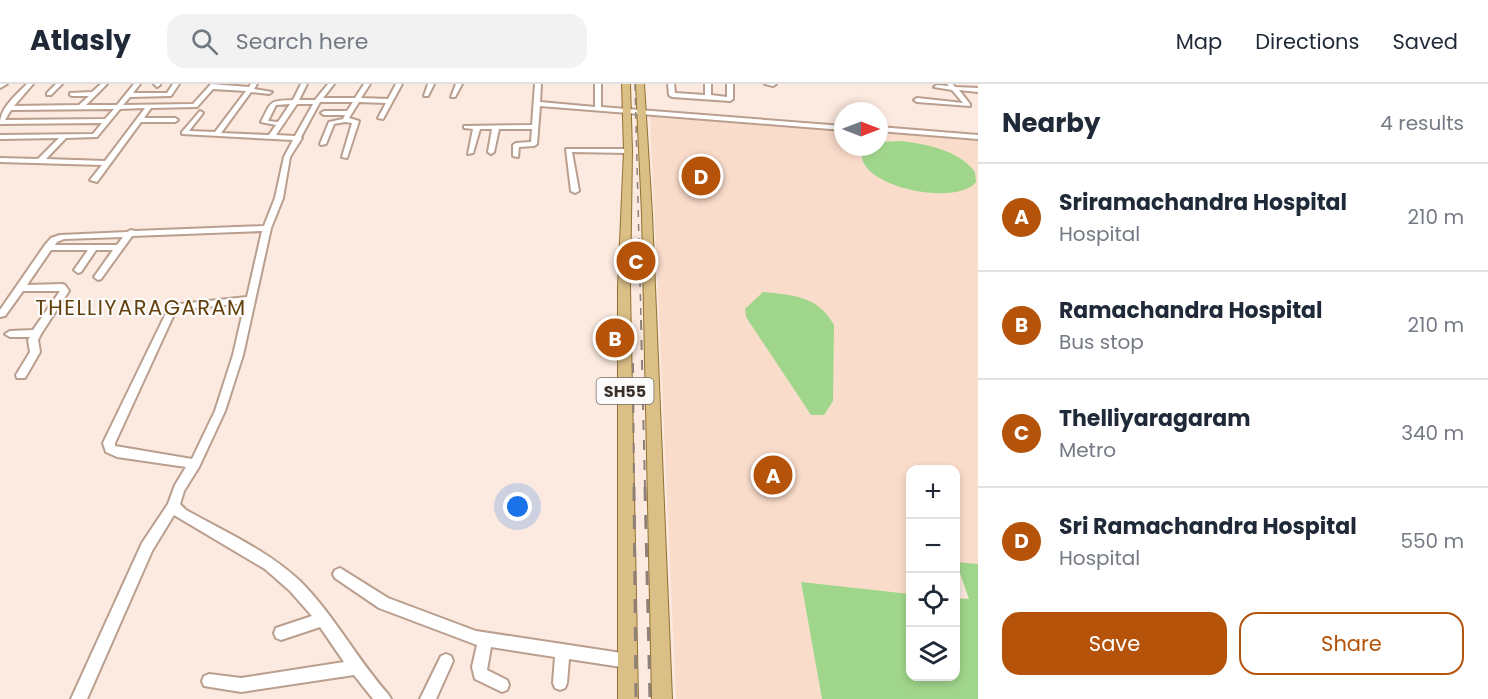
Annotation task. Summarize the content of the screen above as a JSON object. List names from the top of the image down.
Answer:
{
  "streets": {
    "main road": ["SH55"]
  },
  "districts": ["THELLIYARAGARAM"],
  "north": "right",
  "page": {
    "header": "Atlasly",
    "search": "Search here",
    "nav": ["Map", "Directions", "Saved"],
    "heading": ["Nearby", "4 results"],
    "pins": [
      "D",
      "C",
      "B",
      "A"
    ],
    "list": [
      {
        "mark": "A",
        "name": "Sriramachandra Hospital",
        "note": "Hospital",
        "value": "210 m"
      },
      {
        "mark": "B",
        "name": "Ramachandra Hospital",
        "note": "Bus stop",
        "value": "210 m"
      },
      {
        "mark": "C",
        "name": "Thelliyaragaram",
        "note": "Metro",
        "value": "340 m"
      },
      {
        "mark": "D",
        "name": "Sri Ramachandra Hospital",
        "note": "Hospital",
        "value": "550 m"
      }
    ],
    "map_buttons": ["+", "−"],
    "buttons": ["Save", "Share"]
  }
}
